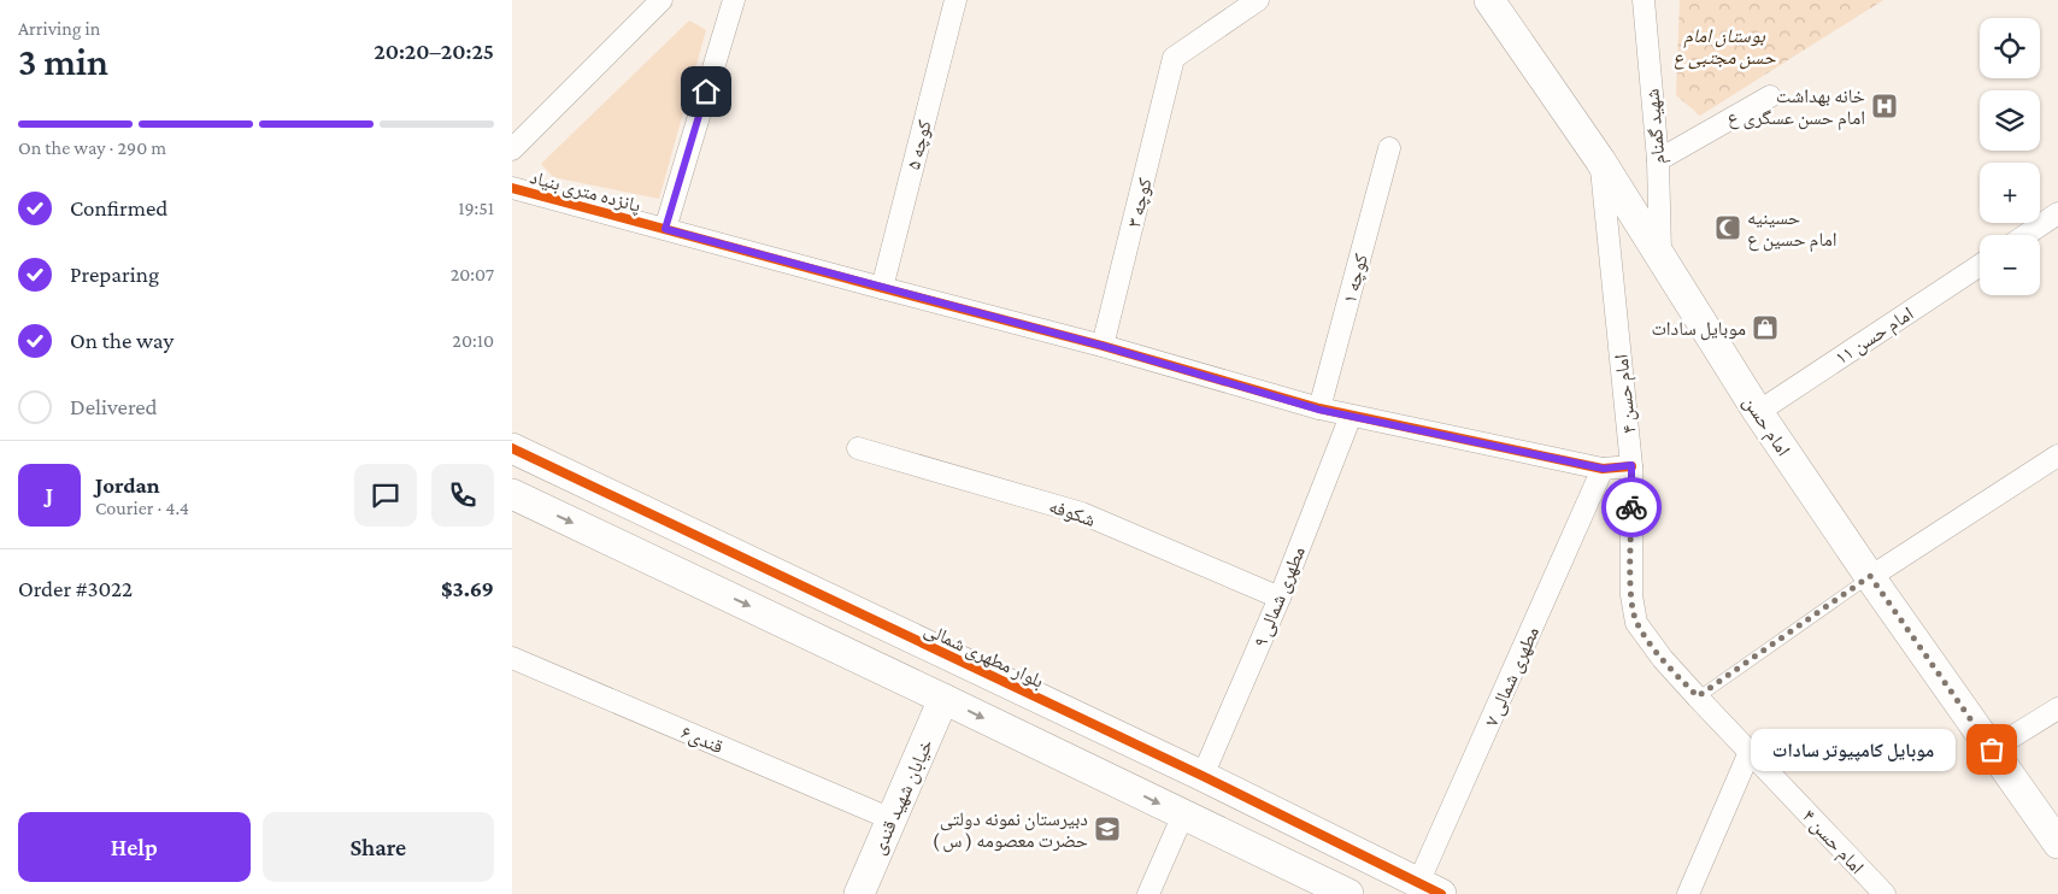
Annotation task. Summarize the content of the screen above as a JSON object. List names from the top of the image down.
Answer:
{
  "streets": {
    "street": [
      "شهید گمنام",
      "کوچه ۵",
      "پانزده متری بنیاد",
      "کوچه ۳",
      "کوچه ۱",
      "امام حسن ۱۱",
      "امام حسن ۴",
      "امام حسن",
      "شکوفه",
      "مطهری شمالی ۹",
      "بلوار مطهری شمالی",
      "مطهری شمالی ۷",
      "قندی۶",
      "خیابان شهید قندی"
    ]
  },
  "crossings": [
    ["شهید گمنام", "امام حسن"],
    ["کوچه ۵", "پانزده متری بنیاد"],
    ["پانزده متری بنیاد", "کوچه ۳"],
    ["پانزده متری بنیاد", "کوچه ۱"],
    ["پانزده متری بنیاد", "امام حسن ۴"],
    ["پانزده متری بنیاد", "مطهری شمالی ۹"],
    ["پانزده متری بنیاد", "مطهری شمالی ۷"],
    ["امام حسن ۱۱", "امام حسن"],
    ["امام حسن ۴", "امام حسن"],
    ["شکوفه", "مطهری شمالی ۹"],
    ["مطهری شمالی ۹", "بلوار مطهری شمالی"],
    ["بلوار مطهری شمالی", "مطهری شمالی ۷"],
    ["قندی۶", "خیابان شهید قندی"]
  ],
  "parks": ["بوستان امام حسن مجتبی ع"],
  "places": {
    "hospital": ["خانه بهداشت امام حسن عسگری ع"],
    "mosque": ["حسینیه امام حسین ع"],
    "shop": ["موبایل سادات"],
    "other": ["موبایل کامپیوتر سادات"],
    "school or university": ["دبیرستان نمونه دولتی حضرت معصومه ( س )"]
  },
  "page": {
    "heading": ["3 min", "Arriving in", "20:20–20:25"],
    "panel": [
      "Jordan",
      "Courier · 4.4",
      "Order #3022",
      "$3.69"
    ],
    "map_buttons": ["+", "−"],
    "bar": "On the way · 290 m",
    "list": [
      ["Confirmed", "19:51"],
      ["Preparing", "20:07"],
      ["On the way", "20:10"],
      "Delivered"
    ],
    "round": "J",
    "bubble": "موبایل کامپیوتر سادات",
    "buttons": ["Help", "Share"]
  }
}
